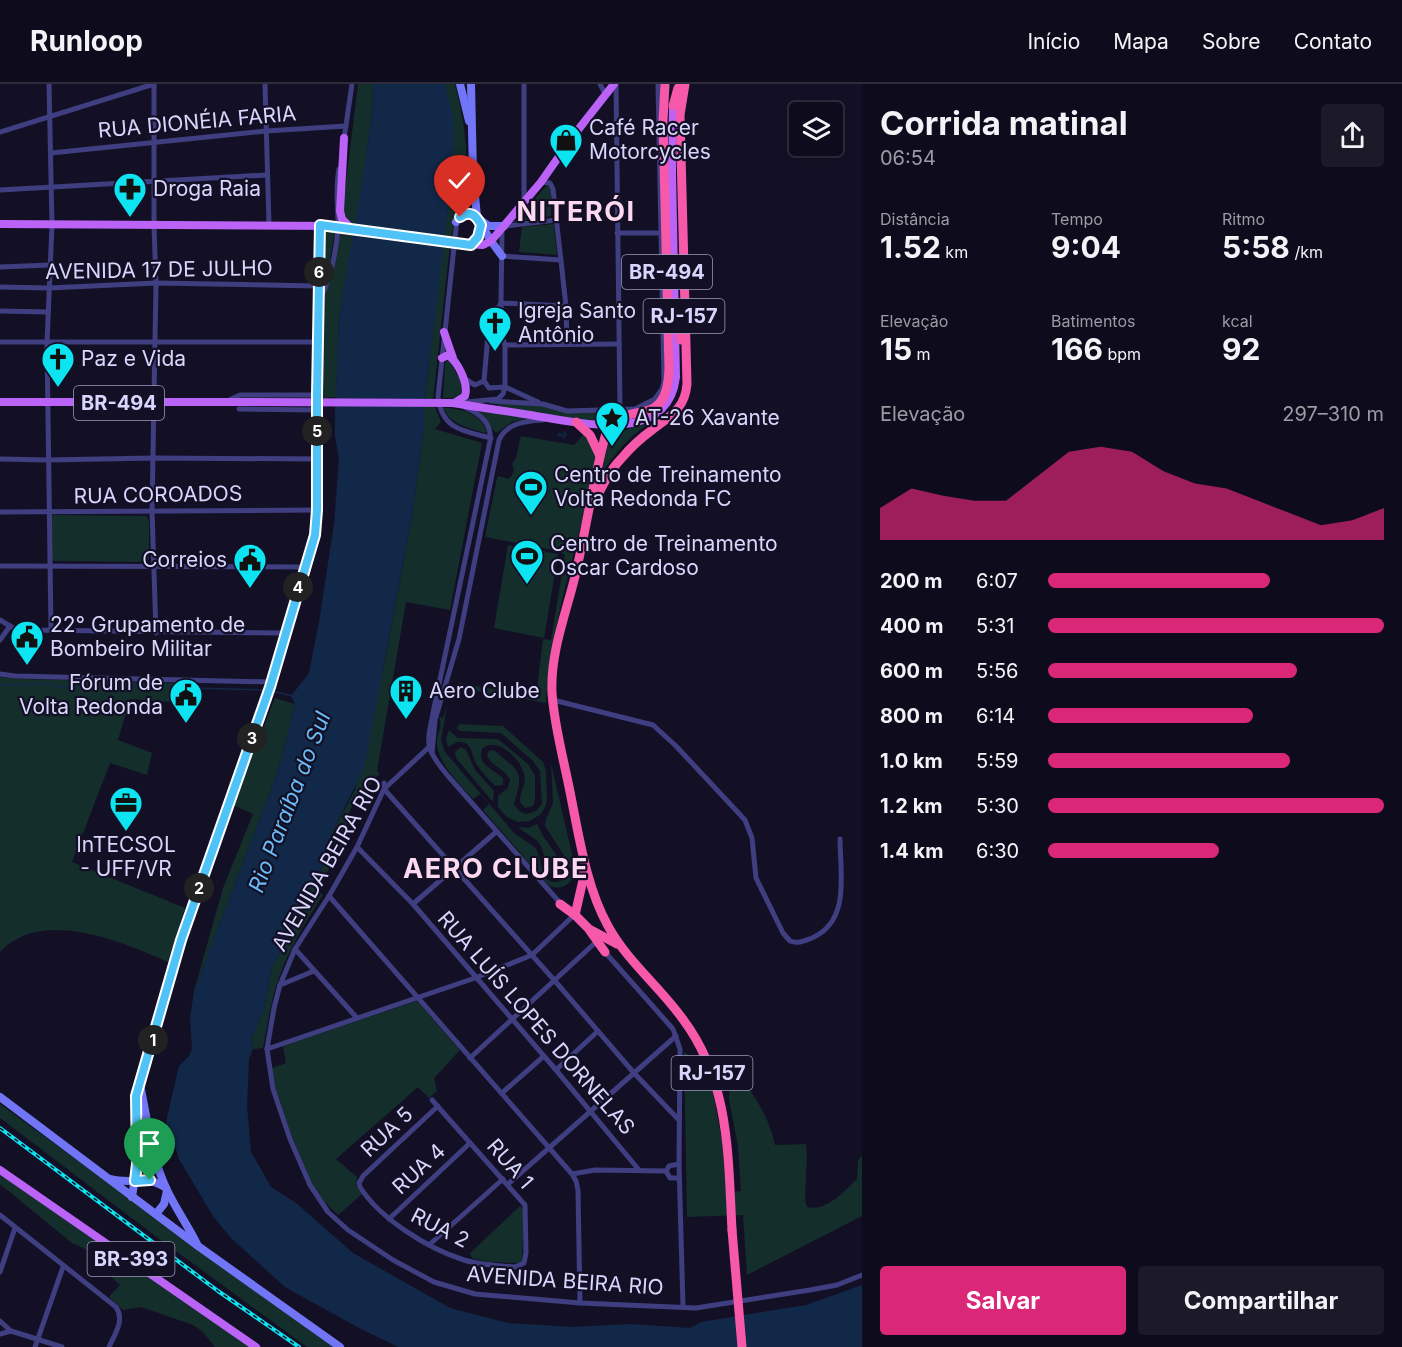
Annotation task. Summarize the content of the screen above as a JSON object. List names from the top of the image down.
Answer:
{
  "streets": {
    "highway": ["BR-494", "RJ-157"],
    "main road": ["BR-393"],
    "street": [
      "RUA DIONÉIA FARIA",
      "AVENIDA 17 DE JULHO",
      "RUA COROADOS",
      "AVENIDA BEIRA RIO",
      "RUA LUÍS LOPES DORNELAS",
      "RUA 5",
      "RUA 1",
      "RUA 4",
      "RUA 2"
    ]
  },
  "crossings": [
    ["AVENIDA BEIRA RIO", "RUA LUÍS LOPES DORNELAS"],
    ["RUA 5", "RUA 1"],
    ["RUA 5", "RUA 2"],
    ["RUA 1", "RUA 4"],
    ["RUA 1", "RUA 2"],
    ["RUA 4", "RUA 2"]
  ],
  "districts": ["NITERÓI", "AERO CLUBE"],
  "water": ["Rio Paraíba do Sul"],
  "places": {
    "shop": ["Café Racer Motorcycles"],
    "pharmacy": ["Droga Raia"],
    "church": ["Igreja Santo Antônio", "Paz e Vida"],
    "place": ["AT-26 Xavante"],
    "sports": ["Centro de Treinamento Volta Redonda FC", "Centro de Treinamento Oscar Cardoso"],
    "public building": ["Correios", "22° Grupamento de Bombeiro Militar", "Fórum de Volta Redonda"],
    "building": ["Aero Clube"],
    "office": ["InTECSOL - UFF/VR"]
  },
  "page": {
    "header": "Runloop",
    "nav": [
      "Início",
      "Mapa",
      "Sobre",
      "Contato"
    ],
    "heading": ["Corrida matinal", "06:54"],
    "stats": [
      ["Distância", "1.52 km"],
      ["Tempo", "9:04"],
      ["Ritmo", "5:58 /km"],
      ["Elevação", "15 m"],
      ["Batimentos", "166 bpm"],
      ["kcal", "92"]
    ],
    "pins": [
      "6",
      "5",
      "4",
      "3",
      "2",
      "1"
    ],
    "chart": ["Elevação", "297–310 m"],
    "list": [
      {
        "name": "200 m",
        "note": "6:07"
      },
      {
        "name": "400 m",
        "note": "5:31"
      },
      {
        "name": "600 m",
        "note": "5:56"
      },
      {
        "name": "800 m",
        "note": "6:14"
      },
      {
        "name": "1.0 km",
        "note": "5:59"
      },
      {
        "name": "1.2 km",
        "note": "5:30"
      },
      {
        "name": "1.4 km",
        "note": "6:30"
      }
    ],
    "buttons": ["Salvar", "Compartilhar"]
  }
}
